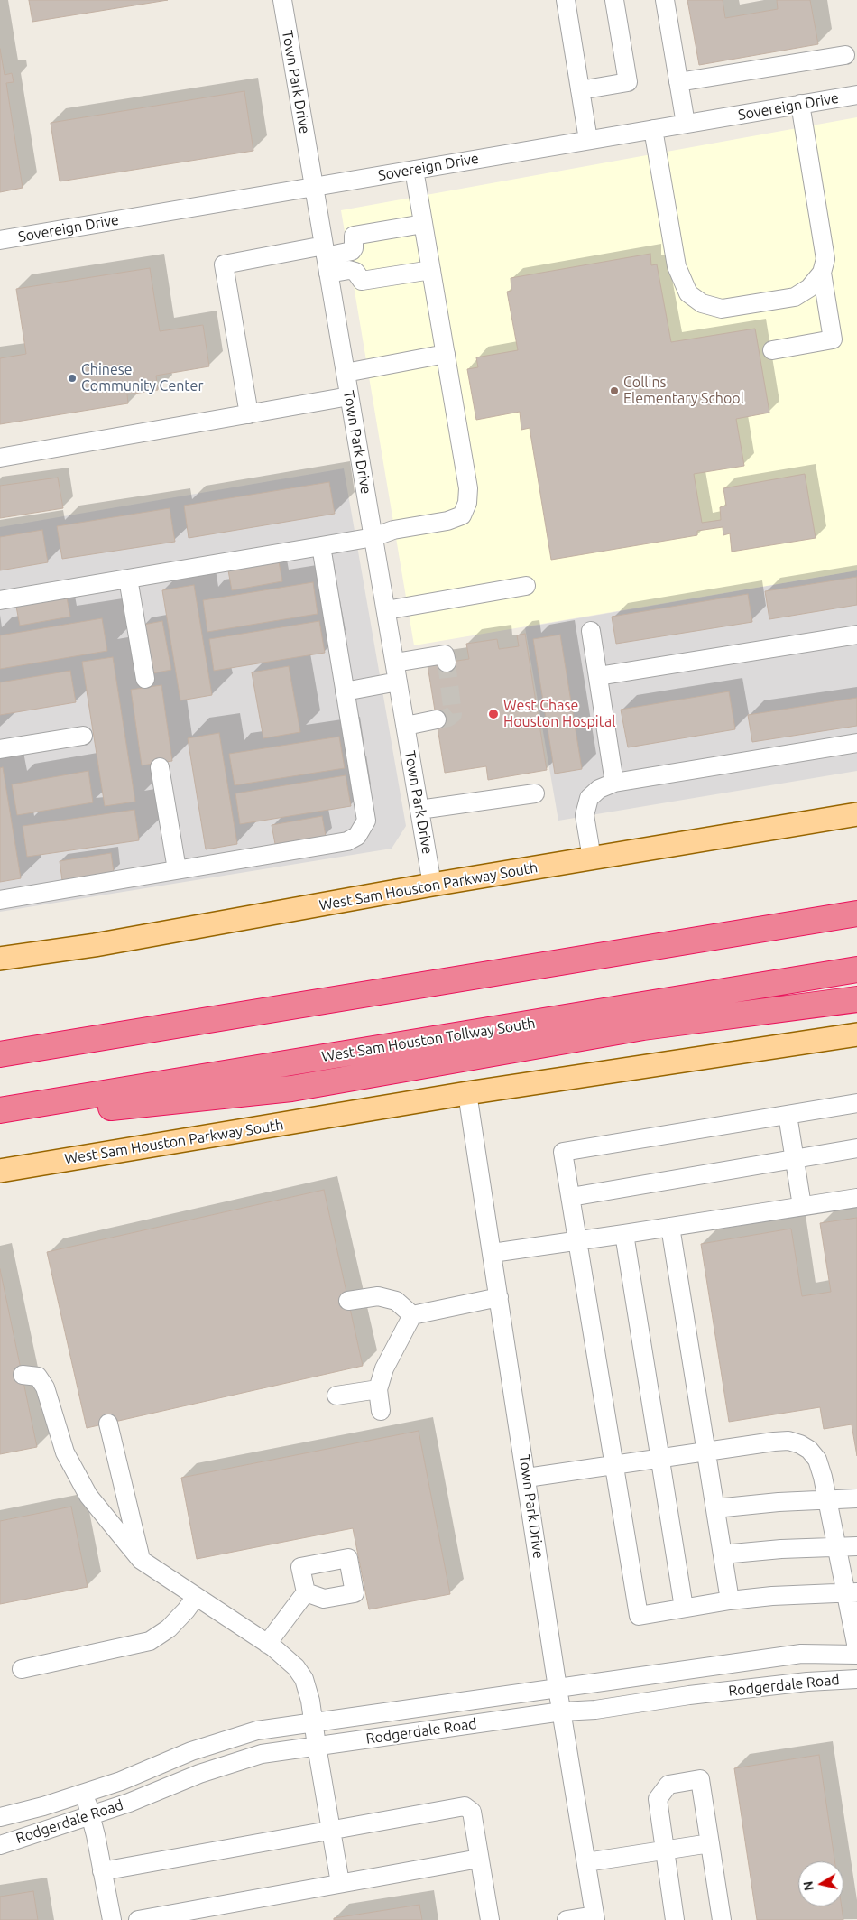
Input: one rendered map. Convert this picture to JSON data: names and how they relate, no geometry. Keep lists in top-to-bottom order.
{
  "streets": {
    "highway": ["West Sam Houston Tollway South"],
    "main road": ["West Sam Houston Parkway South"],
    "street": ["Town Park Drive", "Sovereign Drive", "Rodgerdale Road"]
  },
  "crossings": [
    ["Town Park Drive", "Sovereign Drive"],
    ["Town Park Drive", "West Sam Houston Parkway South"],
    ["Town Park Drive", "Rodgerdale Road"]
  ],
  "places": ["Chinese Community Center", "Collins Elementary School", "West Chase Houston Hospital"],
  "north": "left"
}
